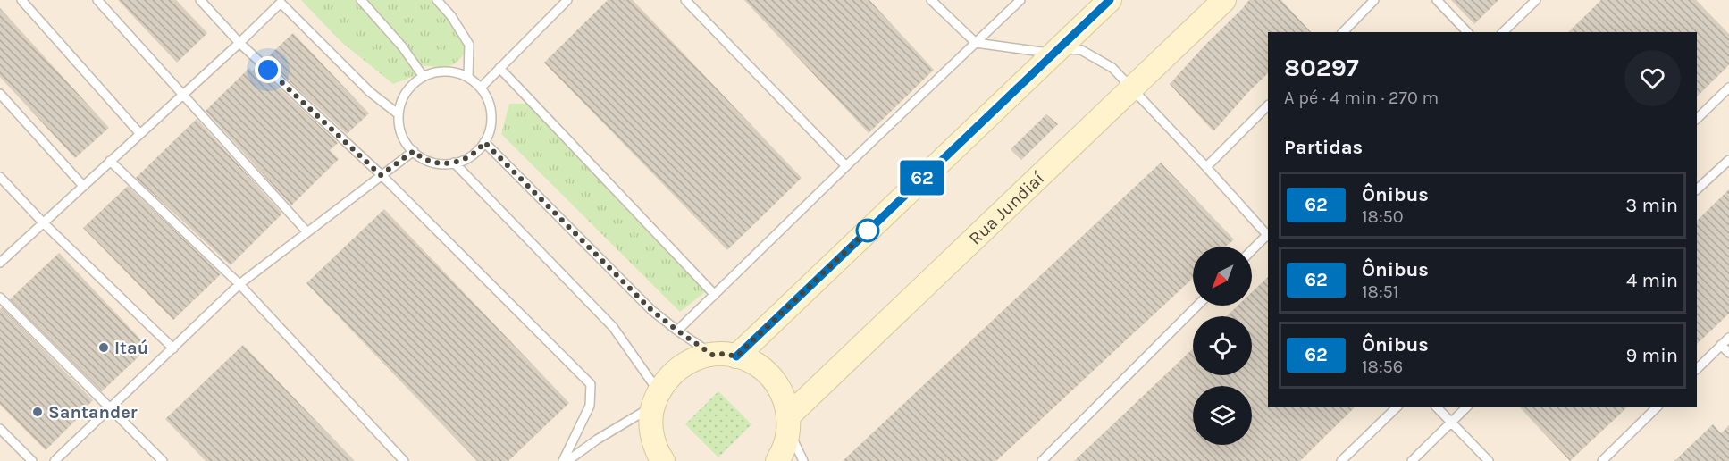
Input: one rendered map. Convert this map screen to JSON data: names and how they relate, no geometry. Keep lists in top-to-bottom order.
{
  "streets": {
    "street": ["Rua Jundiaí"]
  },
  "places": ["Itaú", "Santander"],
  "lines": ["bus line 62"],
  "north": "bottom left",
  "page": {
    "on_map": "62",
    "heading": [
      ["80297", "A pé · 4 min · 270 m"],
      "Partidas"
    ],
    "list": [
      {
        "mark": "62",
        "name": "Ônibus",
        "note": "18:50",
        "value": "3 min"
      },
      {
        "mark": "62",
        "name": "Ônibus",
        "note": "18:51",
        "value": "4 min"
      },
      {
        "mark": "62",
        "name": "Ônibus",
        "note": "18:56",
        "value": "9 min"
      }
    ]
  }
}
